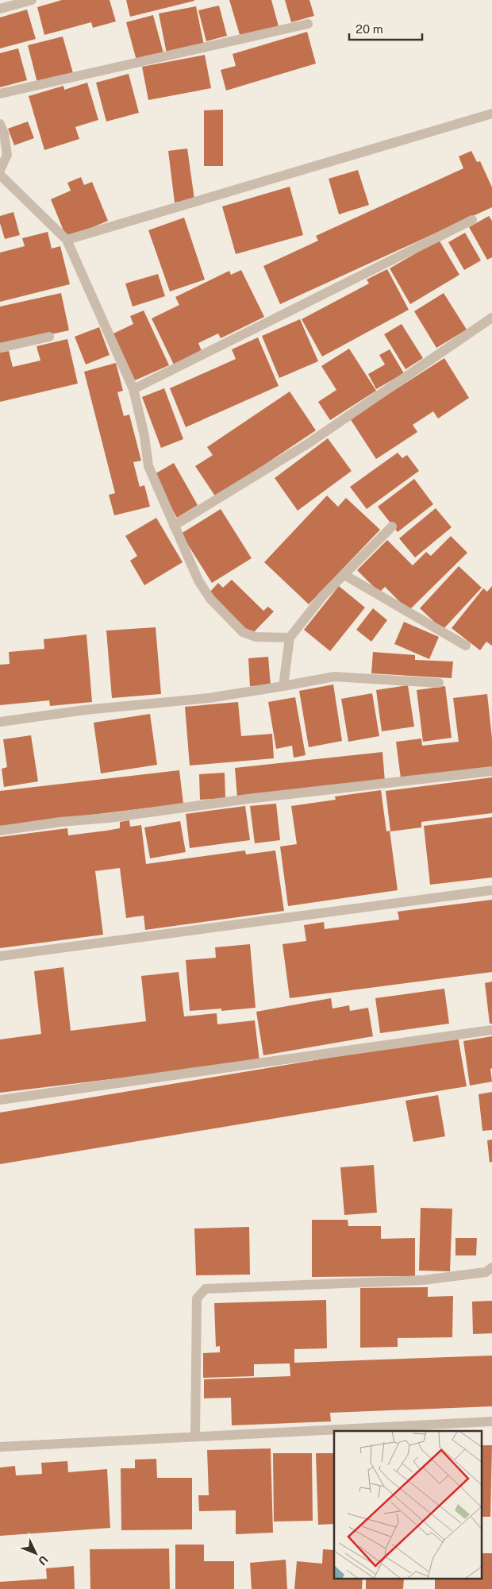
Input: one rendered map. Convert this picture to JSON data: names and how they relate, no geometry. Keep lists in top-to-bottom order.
{
  "scale_bar": "20 m",
  "north": "bottom right"
}
